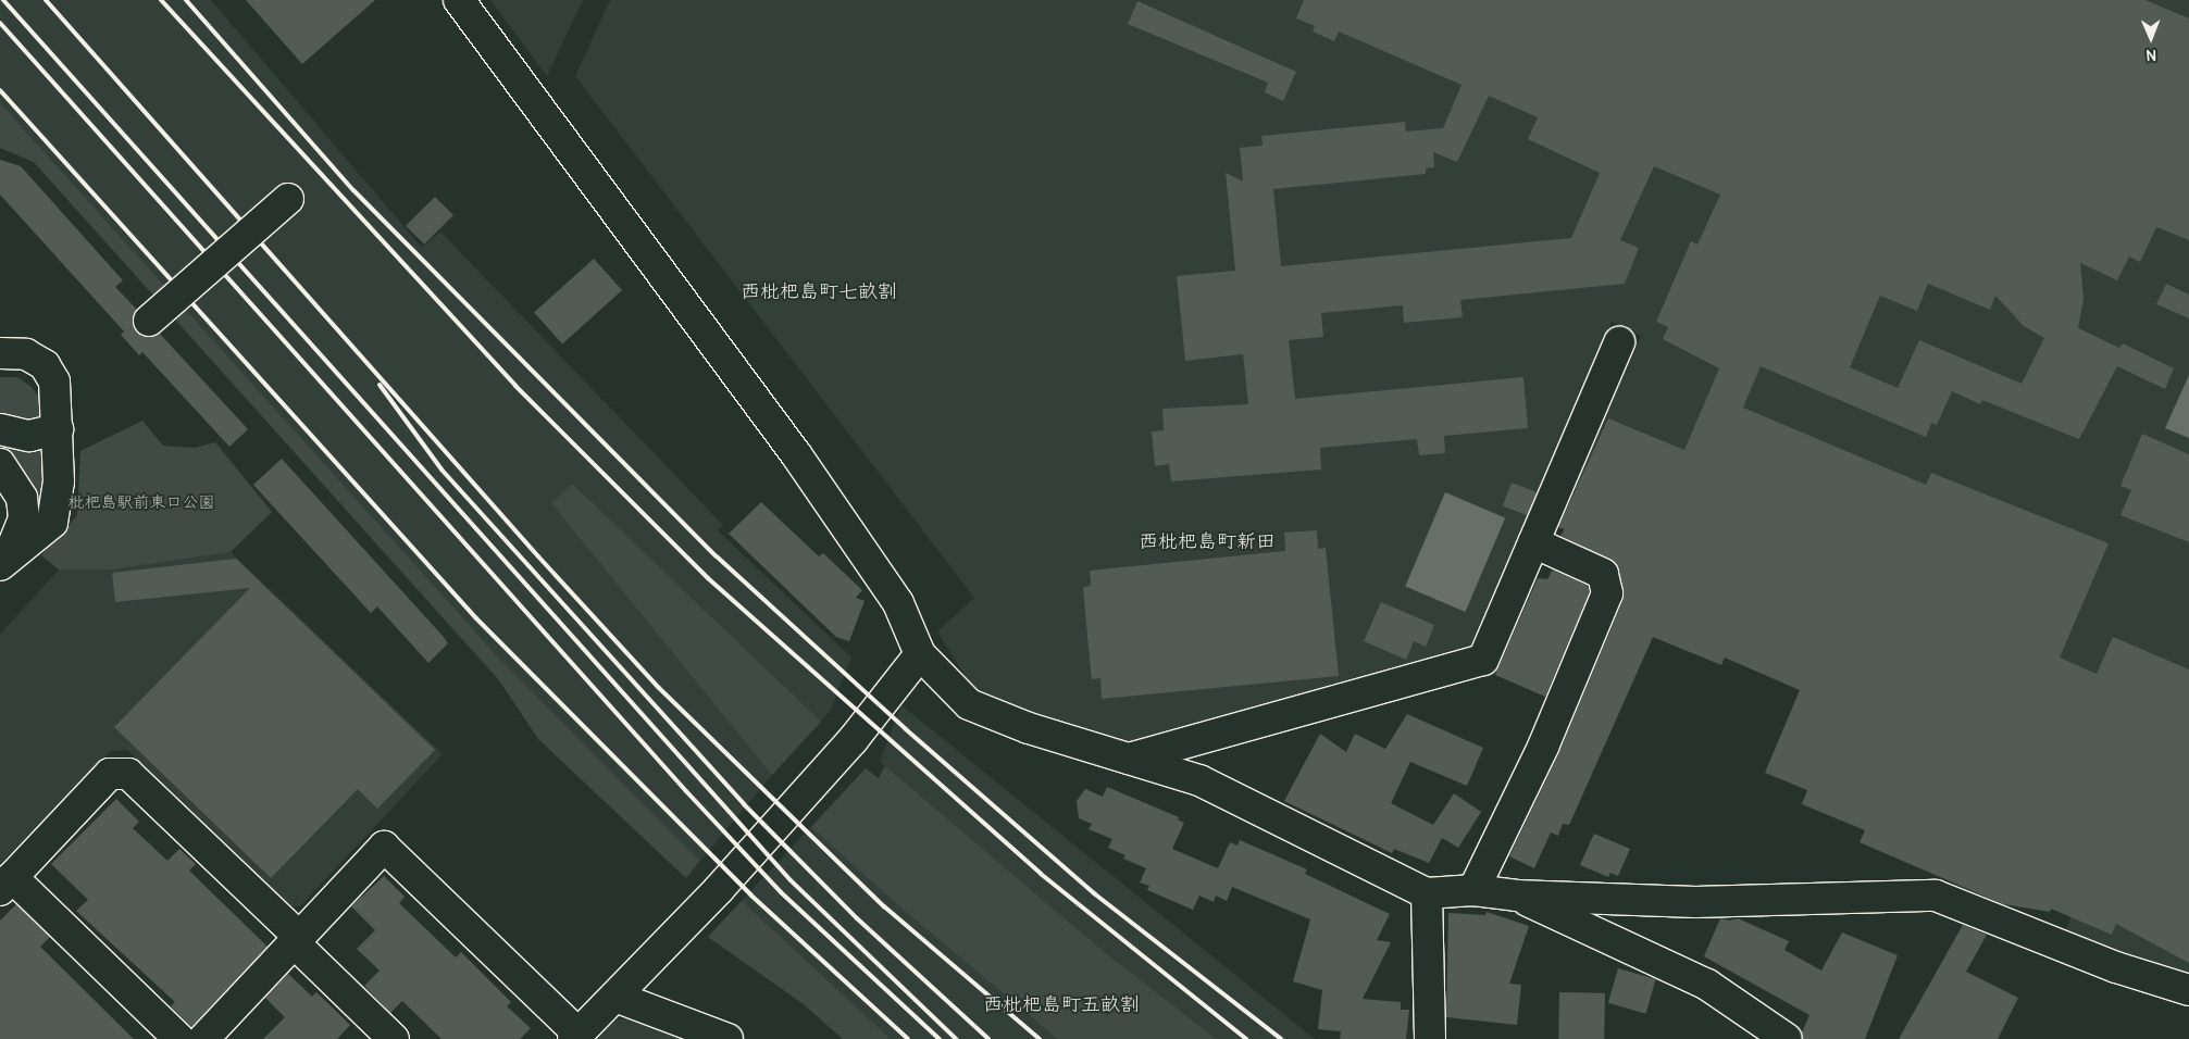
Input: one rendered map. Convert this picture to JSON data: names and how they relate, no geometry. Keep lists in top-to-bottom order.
{
  "districts": ["西枇杷島町七畝割", "西枇杷島町新田", "西枇杷島町五畝割"],
  "parks": ["枇杷島駅前東口公園"],
  "north": "bottom"
}
